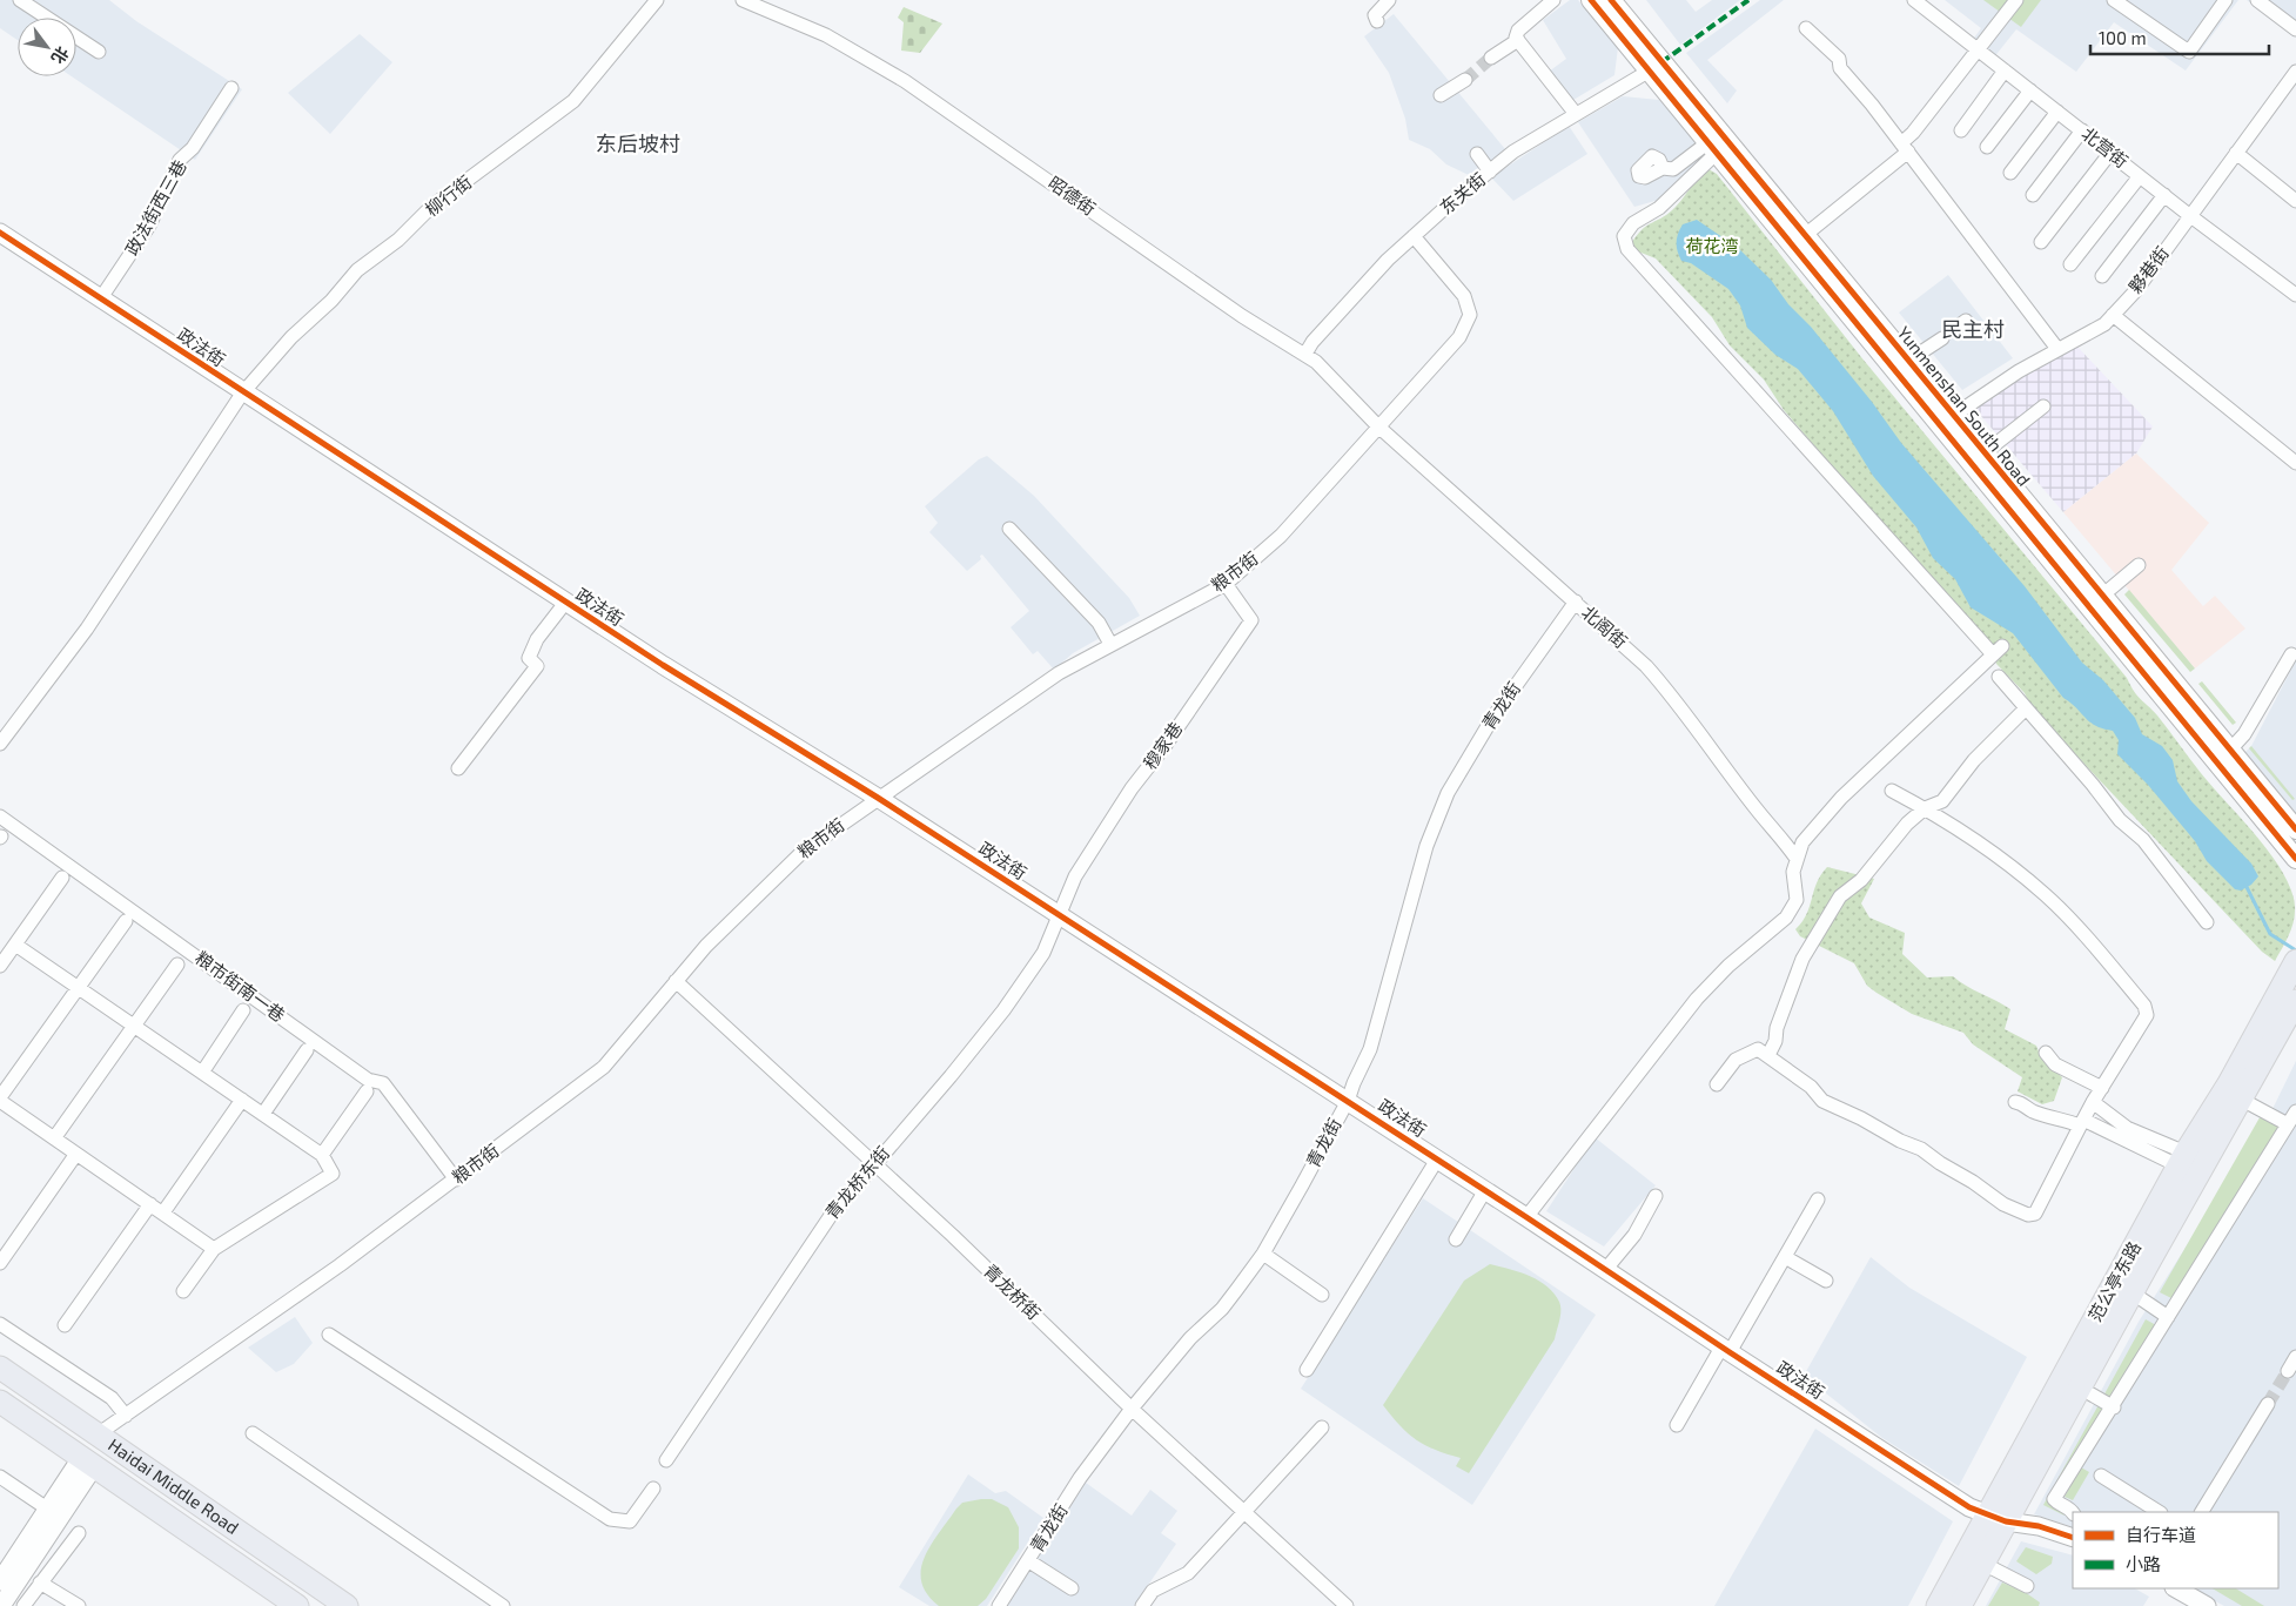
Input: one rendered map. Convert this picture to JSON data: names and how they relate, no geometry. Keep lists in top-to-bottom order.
{
  "streets": {
    "main road": ["Yunmenshan South Road", "范公亭东路", "Haidai Middle Road"],
    "street": [
      "北营街",
      "东关街",
      "柳行街",
      "昭德街",
      "政法街西三巷",
      "夥巷街",
      "政法街",
      "粮市街",
      "北阁街",
      "青龙街",
      "穆家巷",
      "粮市街南一巷",
      "青龙桥东街",
      "青龙桥街"
    ]
  },
  "crossings": [
    ["北营街", "夥巷街"],
    ["东关街", "昭德街"],
    ["东关街", "Yunmenshan South Road"],
    ["东关街", "粮市街"],
    ["柳行街", "政法街"],
    ["昭德街", "粮市街"],
    ["昭德街", "北阁街"],
    ["政法街西三巷", "政法街"],
    ["夥巷街", "Yunmenshan South Road"],
    ["政法街", "粮市街"],
    ["政法街", "青龙街"],
    ["政法街", "穆家巷"],
    ["政法街", "青龙桥东街"],
    ["政法街", "范公亭东路"],
    ["粮市街", "北阁街"],
    ["粮市街", "穆家巷"],
    ["粮市街", "粮市街南一巷"],
    ["粮市街", "青龙桥街"],
    ["粮市街", "Haidai Middle Road"],
    ["北阁街", "青龙街"],
    ["青龙街", "青龙桥街"],
    ["穆家巷", "青龙桥东街"],
    ["青龙桥东街", "青龙桥街"]
  ],
  "districts": ["东后坡村", "民主村"],
  "parks": ["荷花湾"],
  "legend": ["自行车道", "小路"],
  "scale_bar": "100 m",
  "north": "bottom right"
}
